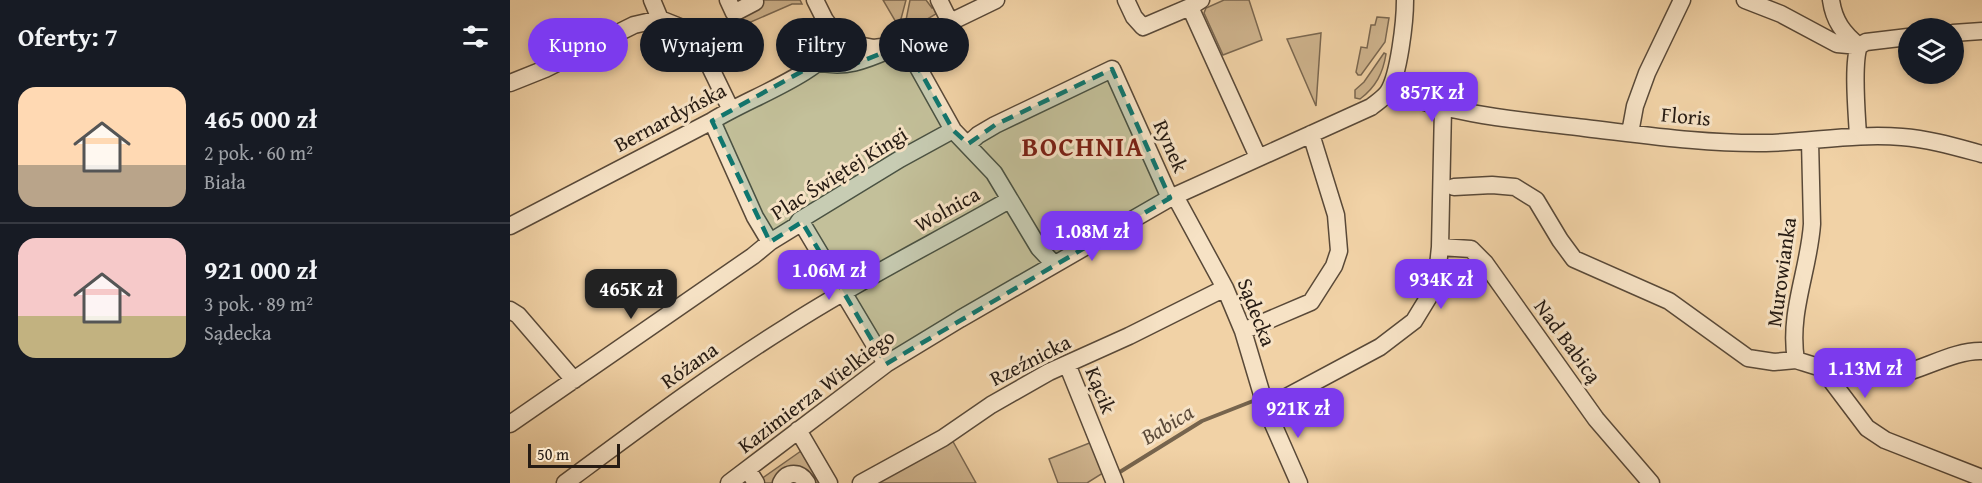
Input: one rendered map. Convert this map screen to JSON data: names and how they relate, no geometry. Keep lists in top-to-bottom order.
{
  "streets": {
    "street": [
      "Floris",
      "Bernardyńska",
      "Rynek",
      "Plac Świętej Kingi",
      "Wolnica",
      "Murowianka",
      "Sądecka",
      "Nad Babicą",
      "Rzeźnicka",
      "Różana",
      "Kącik",
      "Kazimierza Wielkiego"
    ]
  },
  "crossings": [
    ["Floris", "Murowianka"],
    ["Bernardyńska", "Plac Świętej Kingi"],
    ["Rynek", "Sądecka"],
    ["Rynek", "Kazimierza Wielkiego"],
    ["Wolnica", "Różana"],
    ["Sądecka", "Rzeźnicka"],
    ["Rzeźnicka", "Kącik"]
  ],
  "districts": ["BOCHNIA"],
  "water": ["Babica"],
  "scale_bar": "50 m",
  "page": {
    "heading": "Oferty: 7",
    "chip": [
      "Kupno",
      "Wynajem",
      "Filtry",
      "Nowe"
    ],
    "list": [
      {
        "name": "465 000 zł",
        "note": "2 pok. · 60 m² · Biała"
      },
      {
        "name": "921 000 zł",
        "note": "3 pok. · 89 m² · Sądecka"
      }
    ],
    "price": [
      "857K zł",
      "1.08M zł",
      "1.06M zł",
      "934K zł",
      "465K zł",
      "1.13M zł",
      "921K zł"
    ],
    "scale": "50 m"
  }
}
